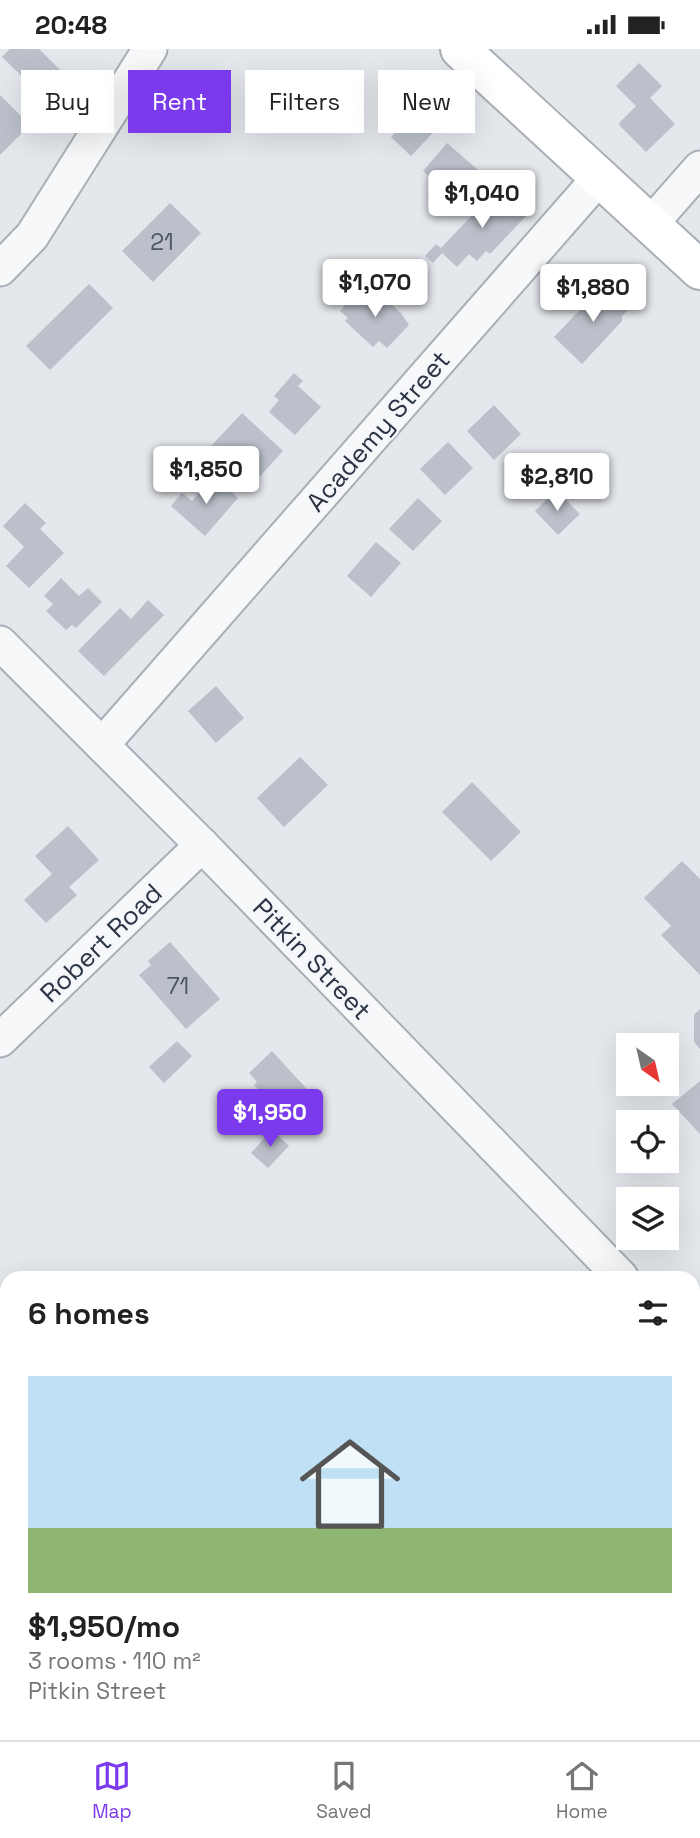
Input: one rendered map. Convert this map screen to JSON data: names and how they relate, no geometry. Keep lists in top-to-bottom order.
{
  "streets": {
    "street": ["Academy Street", "Robert Road", "Pitkin Street"]
  },
  "crossings": [
    ["Academy Street", "Pitkin Street"],
    ["Robert Road", "Pitkin Street"]
  ],
  "house_numbers": ["21", "71"],
  "north": "bottom right",
  "page": {
    "status": "20:48",
    "chip": [
      "Buy",
      "Rent",
      "Filters",
      "New"
    ],
    "price": [
      "$1,040",
      "$1,070",
      "$1,880",
      "$1,850",
      "$2,810",
      "$1,950"
    ],
    "heading": "6 homes",
    "list": [
      {
        "name": "$1,950/mo",
        "note": "3 rooms · 110 m² · Pitkin Street"
      }
    ],
    "tabs": ["Map", "Saved", "Home"]
  }
}
